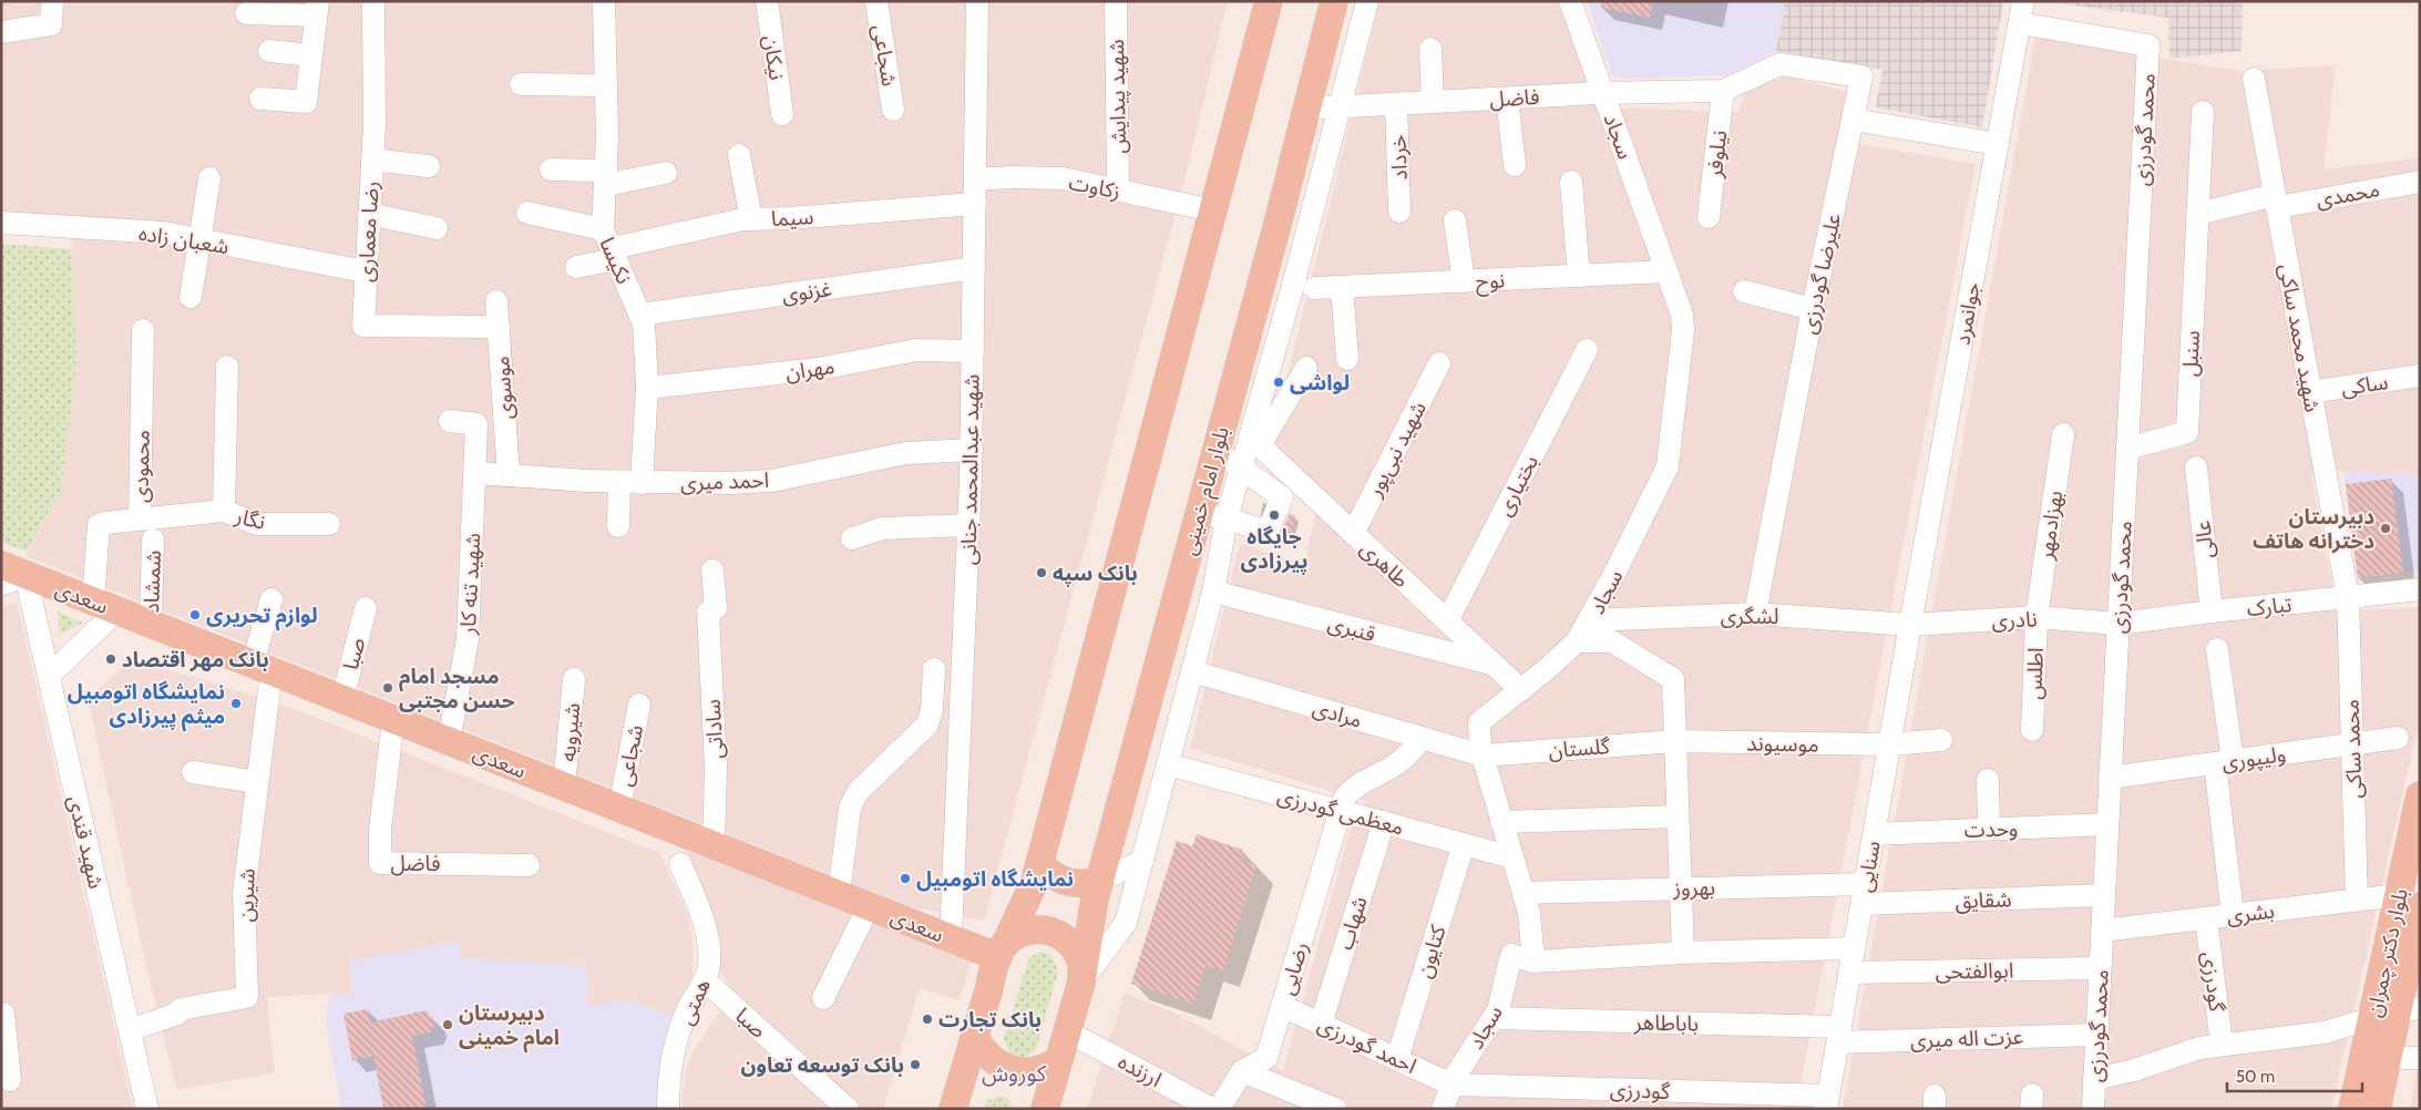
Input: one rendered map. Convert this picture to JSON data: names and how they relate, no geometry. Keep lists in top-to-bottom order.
{
  "streets": {
    "main road": ["بلوار امام خمینی", "سعدی", "بلوار دکتر چمران"],
    "street": [
      "شجاعی",
      "نیکان",
      "شهید پیدایش",
      "فاضل",
      "محمد گودرزی",
      "سجاد",
      "نیلوفر",
      "خرداد",
      "زکاوت",
      "محمدی",
      "سیما",
      "رضا معماری",
      "شعبان زاده",
      "نکیسا",
      "علیرضا گودرزی",
      "نوح",
      "غزنوی",
      "جوانمرد",
      "شهید محمد ساکی",
      "سنبل",
      "مهران",
      "ساکی",
      "موسوی",
      "شهید نبی‌پور",
      "محمودی",
      "شهید عبدالمحمد جنانی",
      "احمد میری",
      "بختیاری",
      "نگار",
      "بهزادمهر",
      "عالی",
      "طاهری",
      "شمشاد",
      "شهید تنه کار",
      "تبارک",
      "لشگری",
      "نادری",
      "قنبری",
      "صبا",
      "اطلس",
      "مرادی",
      "ساداتی",
      "شیرویه",
      "موسیوند",
      "گلستان",
      "محمد ساکی",
      "ولیپوری",
      "معظمی گودرزی",
      "وحدت",
      "شهید قندی",
      "سنایی",
      "بهروز",
      "شیرین",
      "شقایق",
      "بشری",
      "شهاب",
      "کتایون",
      "رضایی",
      "ابوالفتحی",
      "گودرزی",
      "همتی",
      "باباطاهر",
      "عزت اله میری",
      "احمد گودرزی",
      "ارزنده"
    ]
  },
  "crossings": [
    ["شجاعی", "سعدی"],
    ["شهید پیدایش", "زکاوت"],
    ["فاضل", "سجاد"],
    ["فاضل", "نیلوفر"],
    ["فاضل", "خرداد"],
    ["فاضل", "علیرضا گودرزی"],
    ["فاضل", "بلوار امام خمینی"],
    ["فاضل", "سعدی"],
    ["محمد گودرزی", "جوانمرد"],
    ["محمد گودرزی", "سنبل"],
    ["محمد گودرزی", "تبارک"],
    ["محمد گودرزی", "نادری"],
    ["محمد گودرزی", "ولیپوری"],
    ["محمد گودرزی", "وحدت"],
    ["محمد گودرزی", "شقایق"],
    ["محمد گودرزی", "بشری"],
    ["محمد گودرزی", "ابوالفتحی"],
    ["محمد گودرزی", "عزت اله میری"],
    ["سجاد", "نوح"],
    ["سجاد", "طاهری"],
    ["سجاد", "لشگری"],
    ["سجاد", "مرادی"],
    ["سجاد", "گلستان"],
    ["سجاد", "معظمی گودرزی"],
    ["سجاد", "بهروز"],
    ["سجاد", "گودرزی"],
    ["سجاد", "باباطاهر"],
    ["سجاد", "احمد گودرزی"],
    ["نیلوفر", "علیرضا گودرزی"],
    ["زکاوت", "شهید عبدالمحمد جنانی"],
    ["محمدی", "شهید محمد ساکی"],
    ["سیما", "نکیسا"],
    ["سیما", "شهید عبدالمحمد جنانی"],
    ["رضا معماری", "شعبان زاده"],
    ["رضا معماری", "موسوی"],
    ["نکیسا", "غزنوی"],
    ["نکیسا", "مهران"],
    ["نکیسا", "احمد میری"],
    ["علیرضا گودرزی", "لشگری"],
    ["غزنوی", "شهید عبدالمحمد جنانی"],
    ["جوانمرد", "لشگری"],
    ["جوانمرد", "نادری"],
    ["جوانمرد", "سنایی"],
    ["شهید محمد ساکی", "ساکی"],
    ["شهید محمد ساکی", "تبارک"],
    ["شهید محمد ساکی", "محمد ساکی"],
    ["مهران", "شهید عبدالمحمد جنانی"],
    ["موسوی", "احمد میری"],
    ["شهید نبی‌پور", "طاهری"],
    ["محمودی", "نگار"],
    ["محمودی", "سعدی"],
    ["شهید عبدالمحمد جنانی", "احمد میری"],
    ["شهید عبدالمحمد جنانی", "سعدی"],
    ["احمد میری", "شهید تنه کار"],
    ["بختیاری", "طاهری"],
    ["بلوار امام خمینی", "سعدی"],
    ["بلوار امام خمینی", "ارزنده"],
    ["بهزادمهر", "نادری"],
    ["بهزادمهر", "اطلس"],
    ["عالی", "تبارک"],
    ["طاهری", "قنبری"],
    ["شمشاد", "سعدی"],
    ["شهید تنه کار", "سعدی"],
    ["سعدی", "صبا"],
    ["سعدی", "ساداتی"],
    ["سعدی", "شیرویه"],
    ["سعدی", "شهید قندی"],
    ["سعدی", "شیرین"],
    ["سعدی", "ارزنده"],
    ["تبارک", "نادری"],
    ["تبارک", "محمد ساکی"],
    ["لشگری", "نادری"],
    ["لشگری", "سنایی"],
    ["نادری", "اطلس"],
    ["نادری", "سنایی"],
    ["صبا", "همتی"],
    ["مرادی", "گلستان"],
    ["مرادی", "رضایی"],
    ["موسیوند", "گلستان"],
    ["موسیوند", "سنایی"],
    ["محمد ساکی", "ولیپوری"],
    ["محمد ساکی", "بشری"],
    ["معظمی گودرزی", "شهاب"],
    ["معظمی گودرزی", "کتایون"],
    ["معظمی گودرزی", "رضایی"],
    ["وحدت", "سنایی"],
    ["شهید قندی", "شیرین"],
    ["سنایی", "بهروز"],
    ["سنایی", "شقایق"],
    ["سنایی", "ابوالفتحی"],
    ["سنایی", "گودرزی"],
    ["سنایی", "باباطاهر"],
    ["سنایی", "عزت اله میری"],
    ["بهروز", "شقایق"],
    ["بشری", "بلوار دکتر چمران"],
    ["بشری", "گودرزی"],
    ["شهاب", "احمد گودرزی"],
    ["کتایون", "احمد گودرزی"],
    ["رضایی", "احمد گودرزی"],
    ["گودرزی", "احمد گودرزی"],
    ["باباطاهر", "عزت اله میری"]
  ],
  "districts": ["کوروش"],
  "places": [
    "لواشی",
    "جایگاه پیرزادی",
    "دبیرستان دخترانه هاتف",
    "بانک سپه",
    "لوازم تحریری",
    "بانک مهر اقتصاد",
    "مسجد امام حسن مجتبی",
    "نمایشگاه اتومبیل میثم پیرزادی",
    "نمایشگاه اتومبیل",
    "بانک تجارت",
    "دبیرستان امام خمینی",
    "بانک توسعه تعاون"
  ],
  "scale_bar": "50 m"
}
